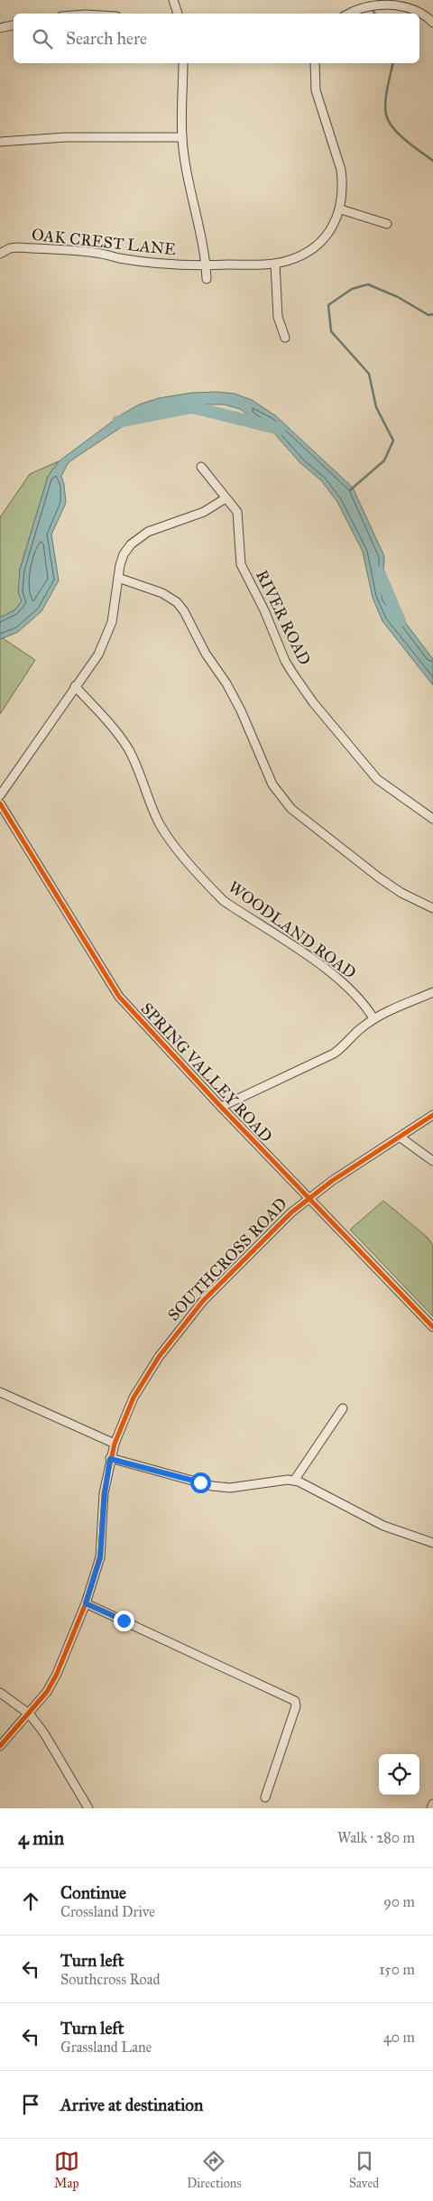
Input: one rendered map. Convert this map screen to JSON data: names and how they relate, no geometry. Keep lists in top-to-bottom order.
{
  "streets": {
    "street": [
      "OAK CREST LANE",
      "RIVER ROAD",
      "WOODLAND ROAD",
      "SPRING VALLEY ROAD",
      "SOUTHCROSS ROAD"
    ]
  },
  "crossings": [
    ["SPRING VALLEY ROAD", "SOUTHCROSS ROAD"]
  ],
  "page": {
    "search": "Search here",
    "heading": ["4 min", "Walk · 280 m"],
    "list": [
      ["Continue", "Crossland Drive", "90 m"],
      ["Turn left", "Southcross Road", "150 m"],
      ["Turn left", "Grassland Lane", "40 m"],
      "Arrive at destination"
    ],
    "nav": ["Map", "Directions", "Saved"]
  }
}
